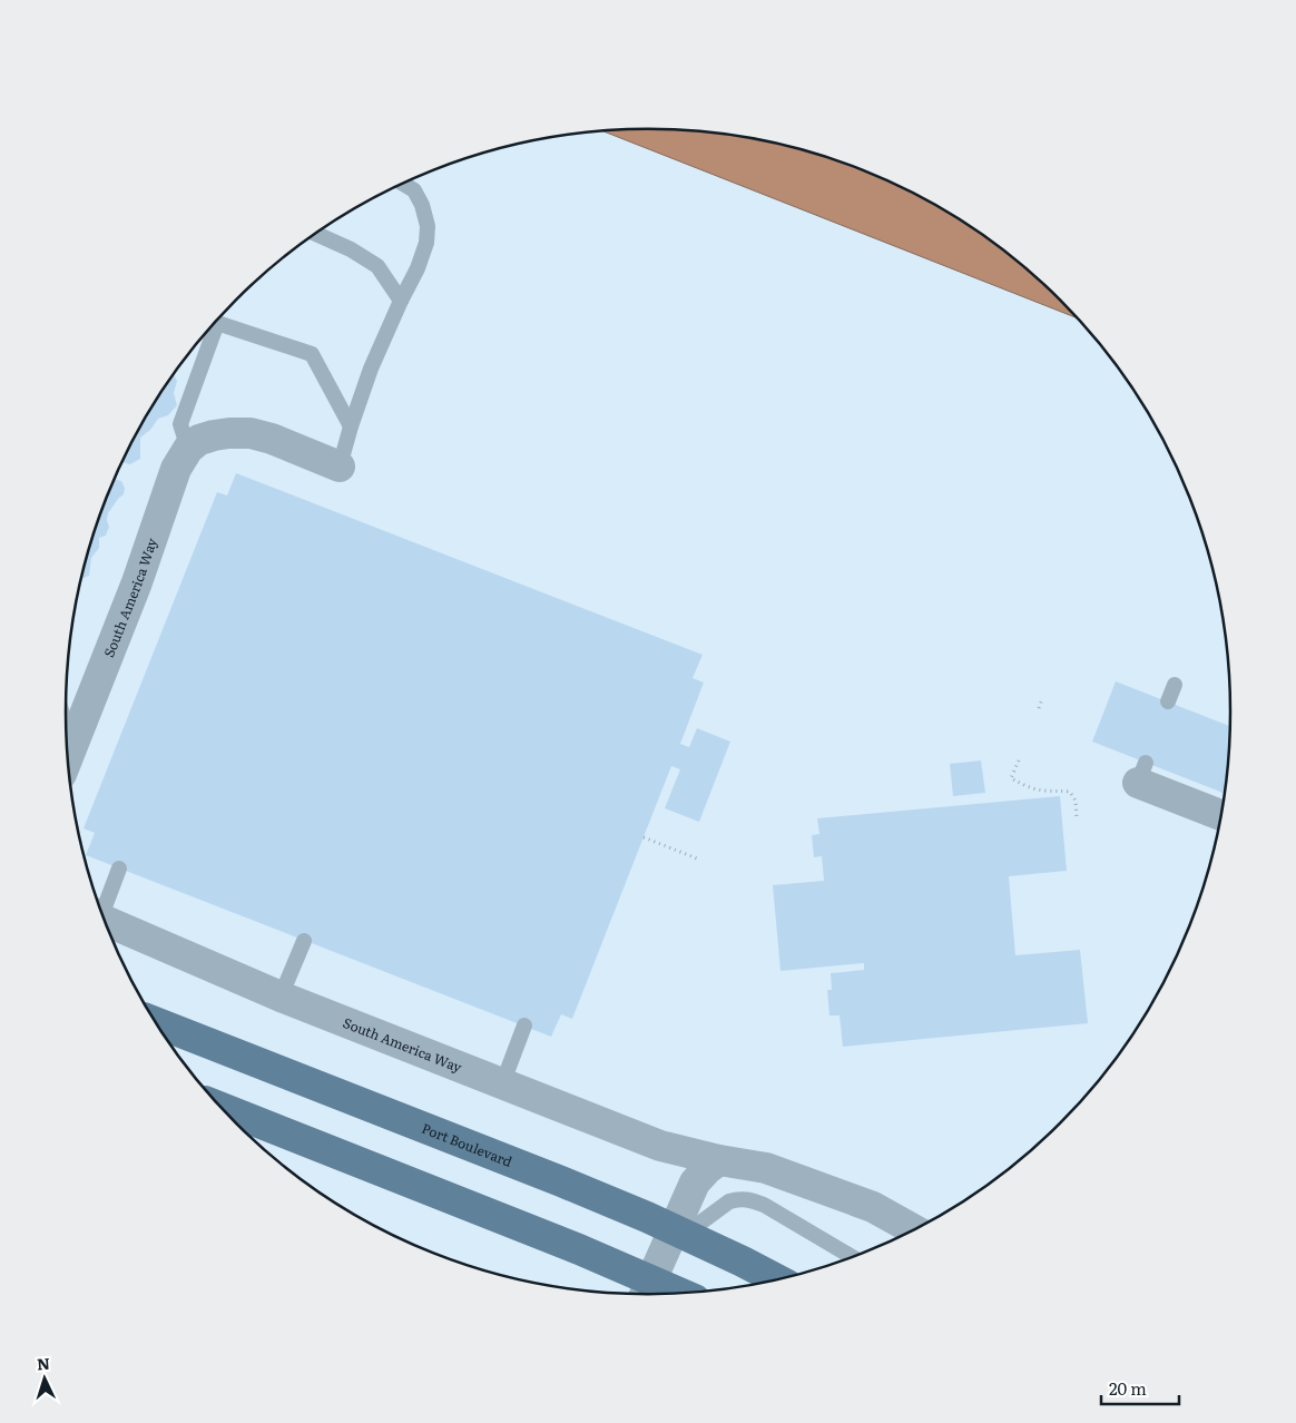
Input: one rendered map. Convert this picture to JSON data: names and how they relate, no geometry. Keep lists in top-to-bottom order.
{
  "streets": {
    "main road": ["Port Boulevard"],
    "street": ["South America Way"]
  },
  "scale_bar": "20 m",
  "north": "top"
}
